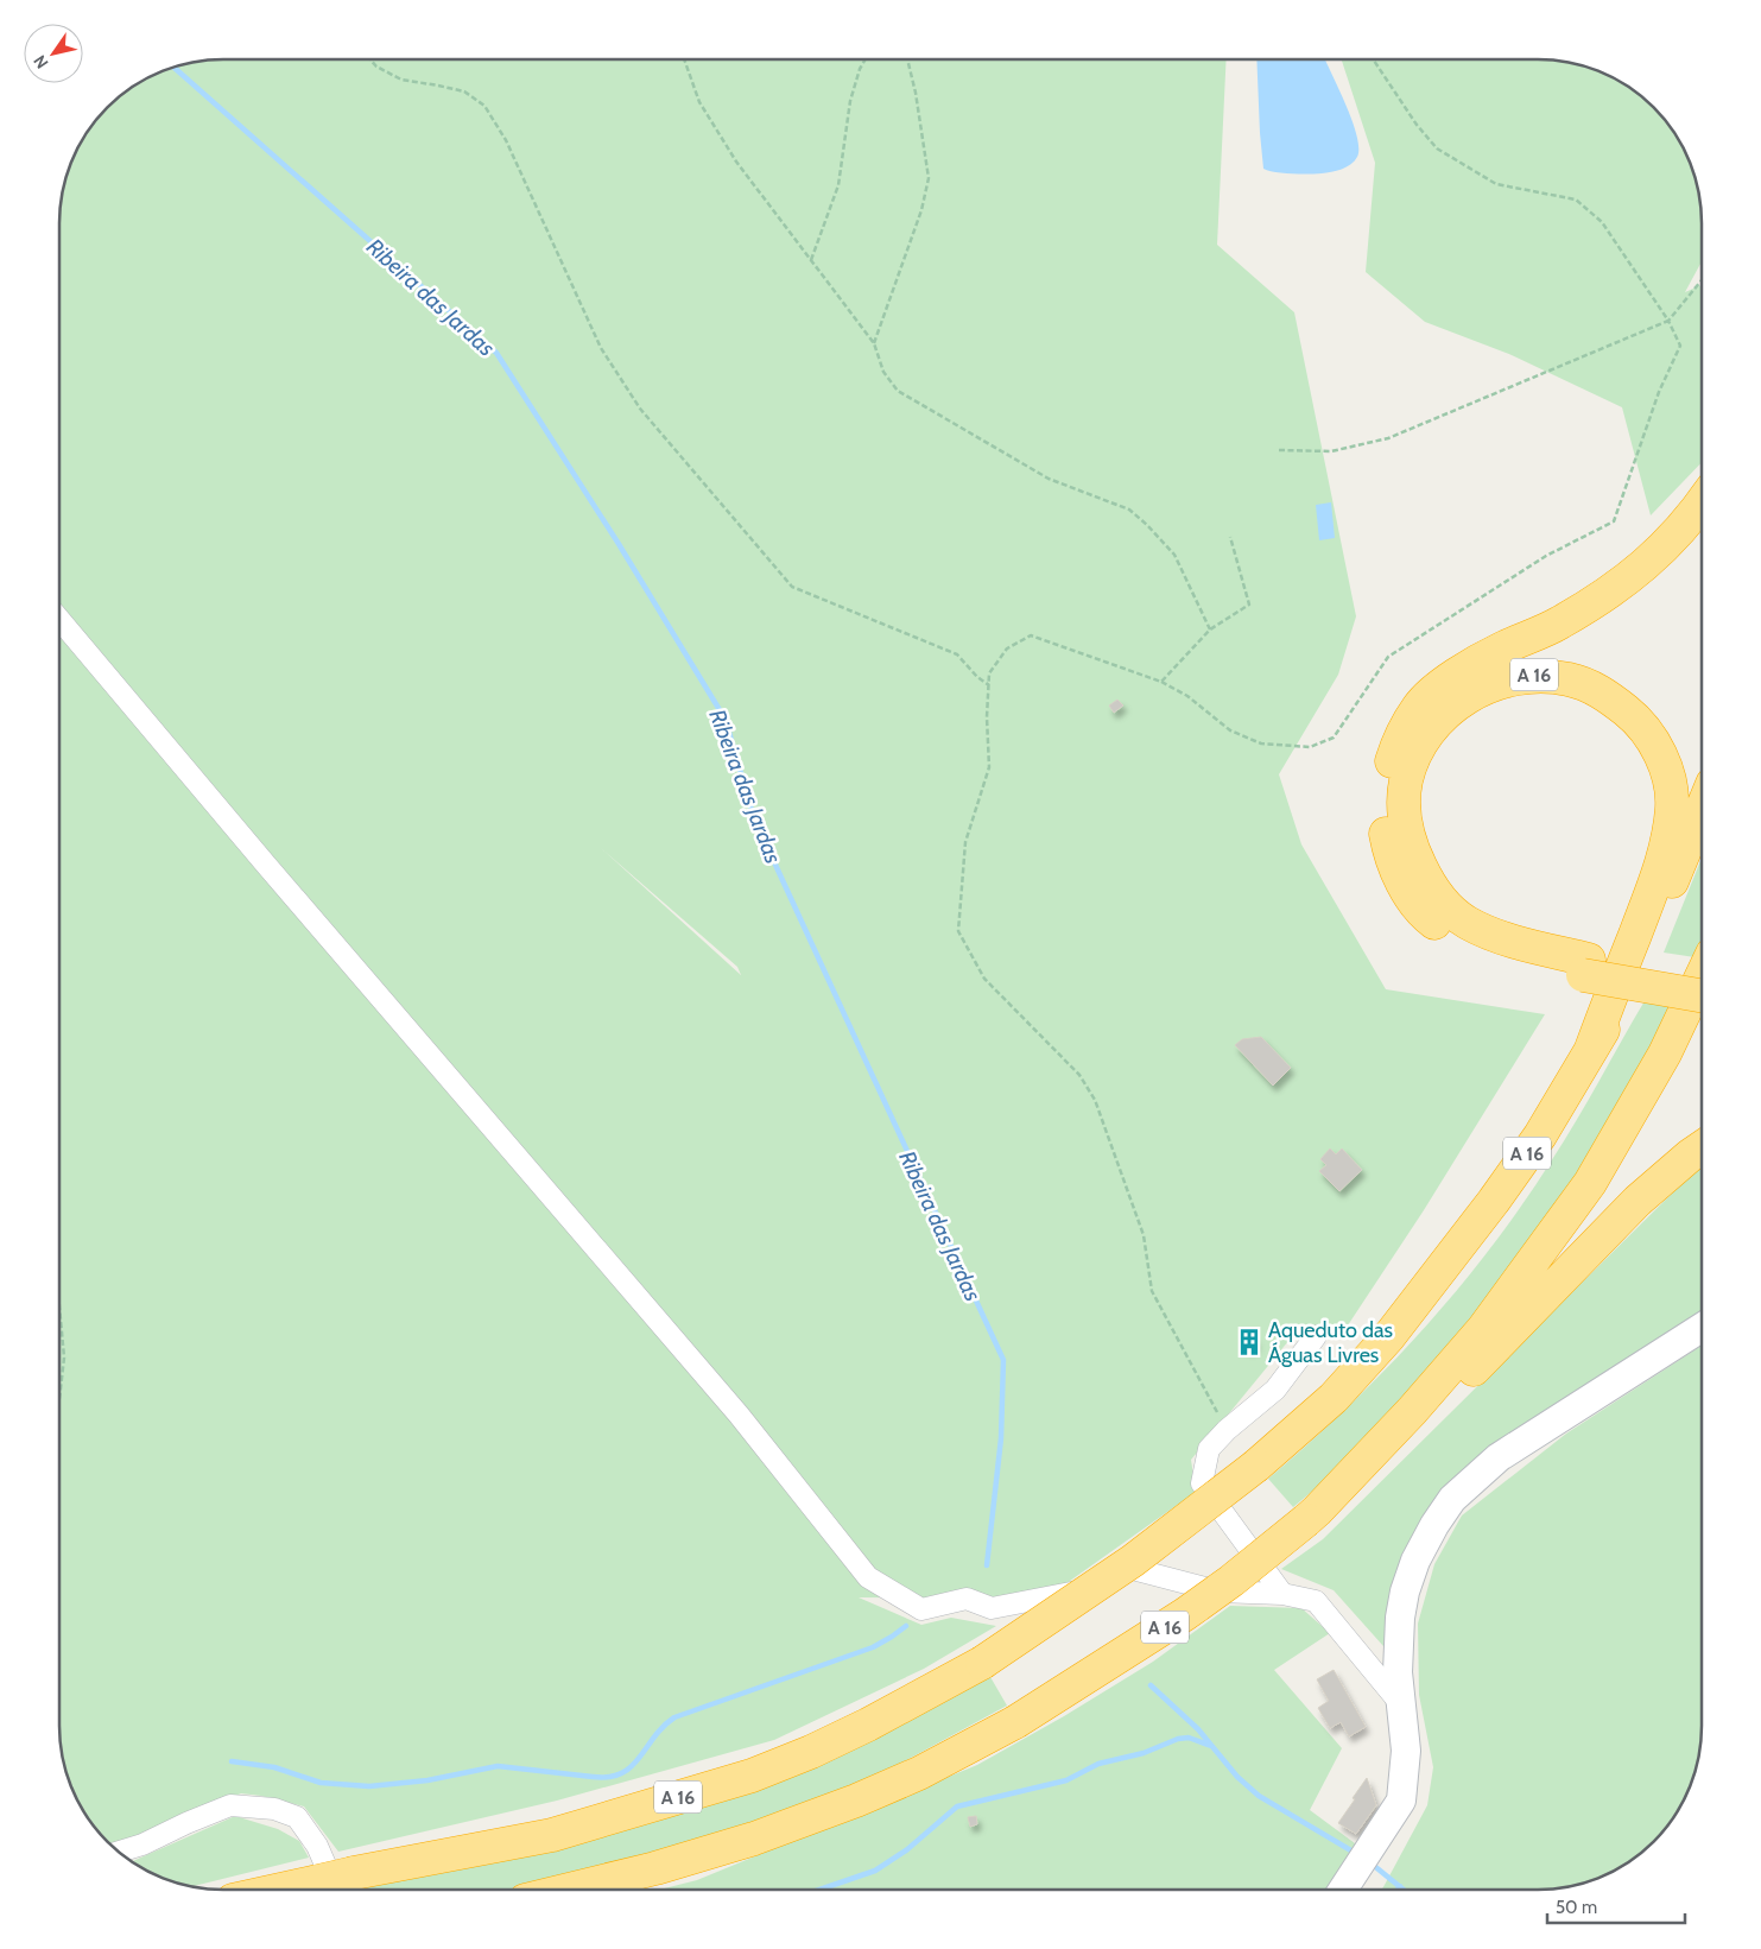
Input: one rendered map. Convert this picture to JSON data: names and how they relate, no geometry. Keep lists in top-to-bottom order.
{
  "streets": {
    "highway": ["A 16"]
  },
  "water": ["Ribeira das Jardas"],
  "places": {
    "building": ["Aqueduto das Águas Livres"]
  },
  "scale_bar": "50 m",
  "north": "bottom left"
}
